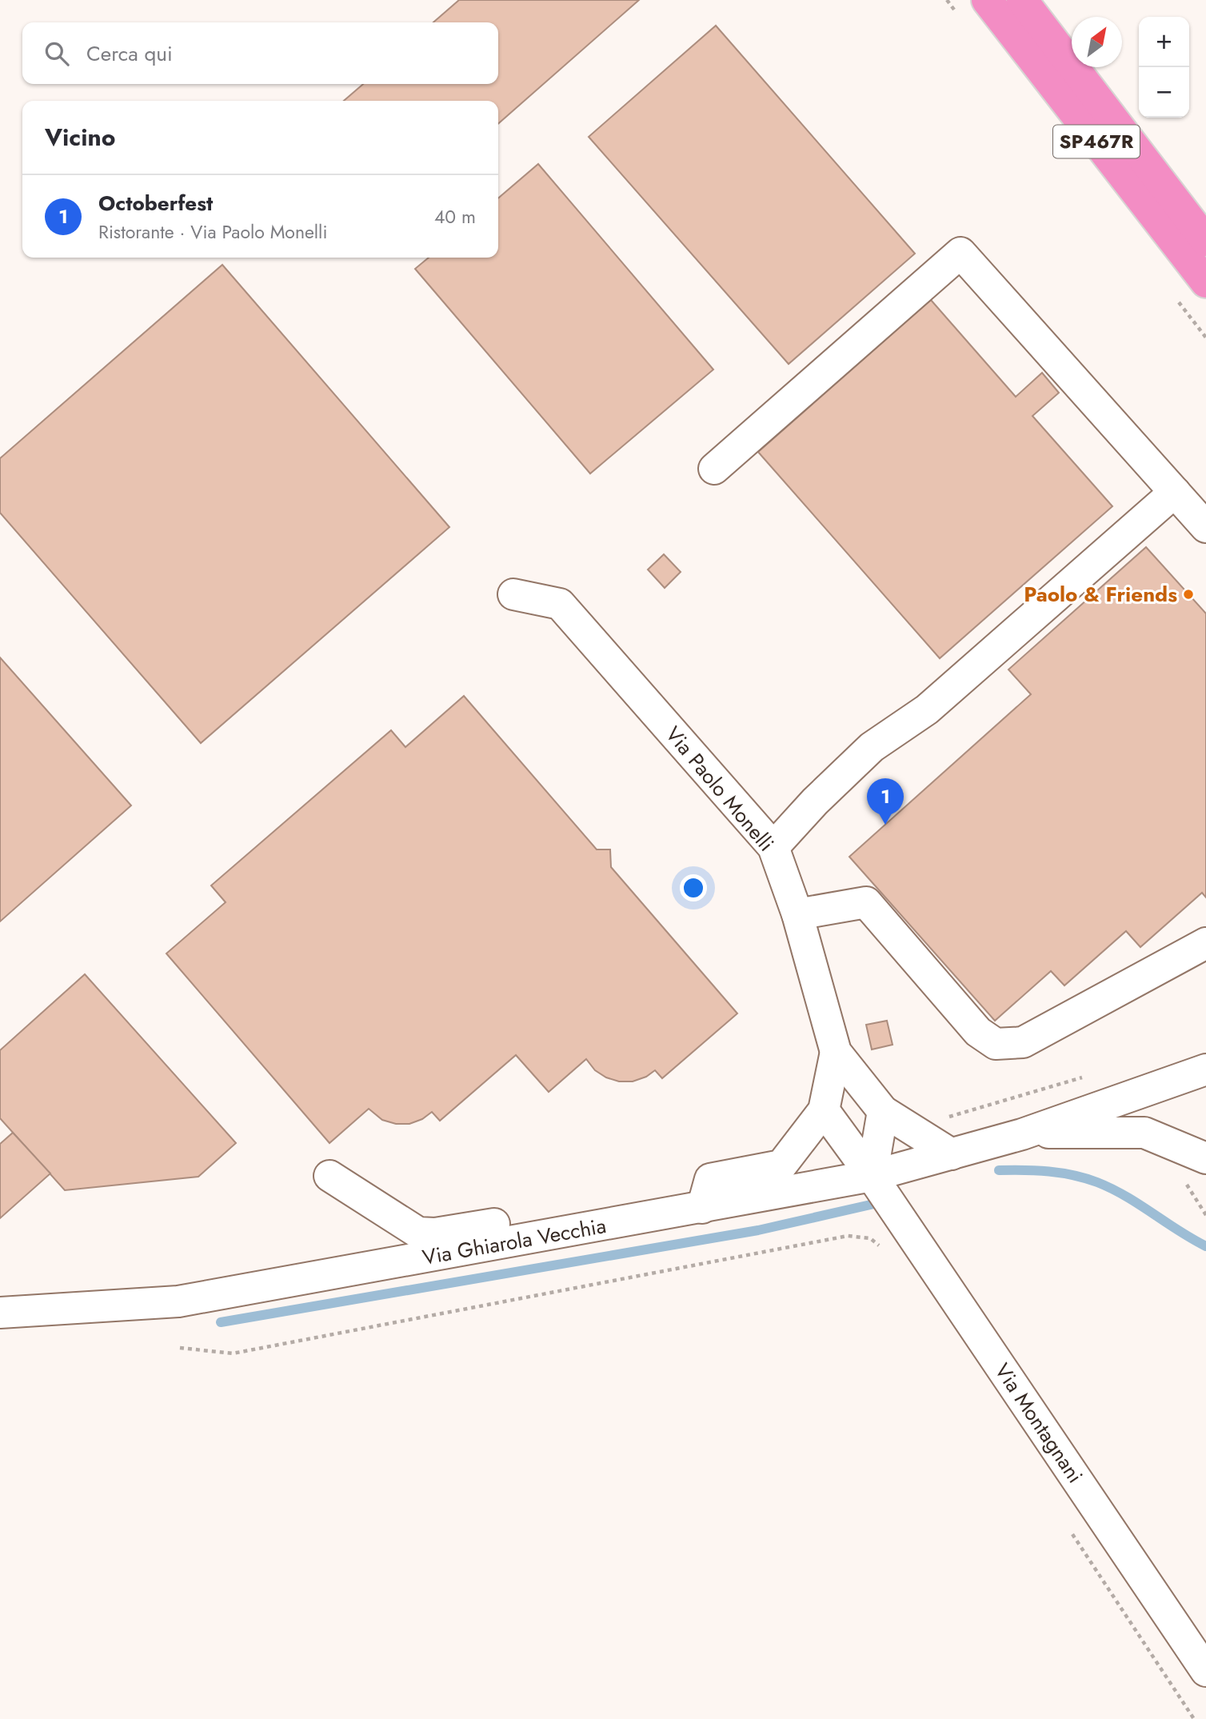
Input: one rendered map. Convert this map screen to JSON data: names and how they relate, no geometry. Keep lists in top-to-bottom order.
{
  "streets": {
    "highway": ["SP467R"],
    "street": ["Via Paolo Monelli", "Via Ghiarola Vecchia", "Via Montagnani"]
  },
  "crossings": [
    ["Via Ghiarola Vecchia", "Via Montagnani"]
  ],
  "places": ["Paolo & Friends"],
  "north": "top right",
  "page": {
    "map_buttons": ["+", "−"],
    "search": "Cerca qui",
    "heading": "Vicino",
    "list": [
      {
        "mark": "1",
        "name": "Octoberfest",
        "note": "Ristorante · Via Paolo Monelli",
        "value": "40 m"
      }
    ],
    "pins": "1"
  }
}
